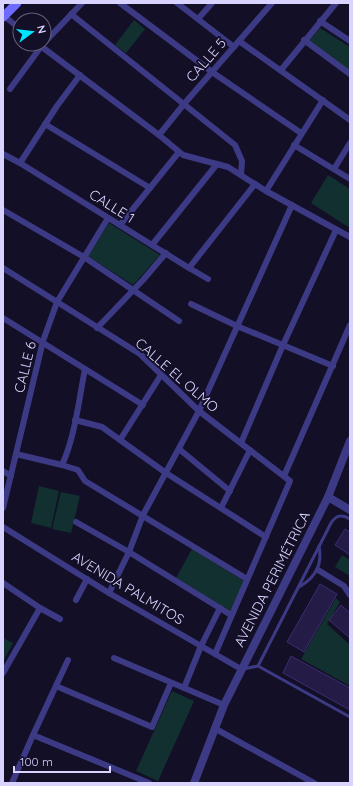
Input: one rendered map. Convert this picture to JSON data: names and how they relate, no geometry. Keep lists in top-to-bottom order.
{
  "streets": {
    "street": [
      "CALLE 5",
      "CALLE 1",
      "CALLE 6",
      "CALLE EL OLMO",
      "AVENIDA PERIMÉTRICA",
      "AVENIDA PALMITOS"
    ]
  },
  "crossings": [
    ["CALLE 1", "CALLE 6"],
    ["CALLE 6", "CALLE EL OLMO"],
    ["AVENIDA PERIMÉTRICA", "AVENIDA PALMITOS"]
  ],
  "scale_bar": "100 m",
  "north": "right"
}
